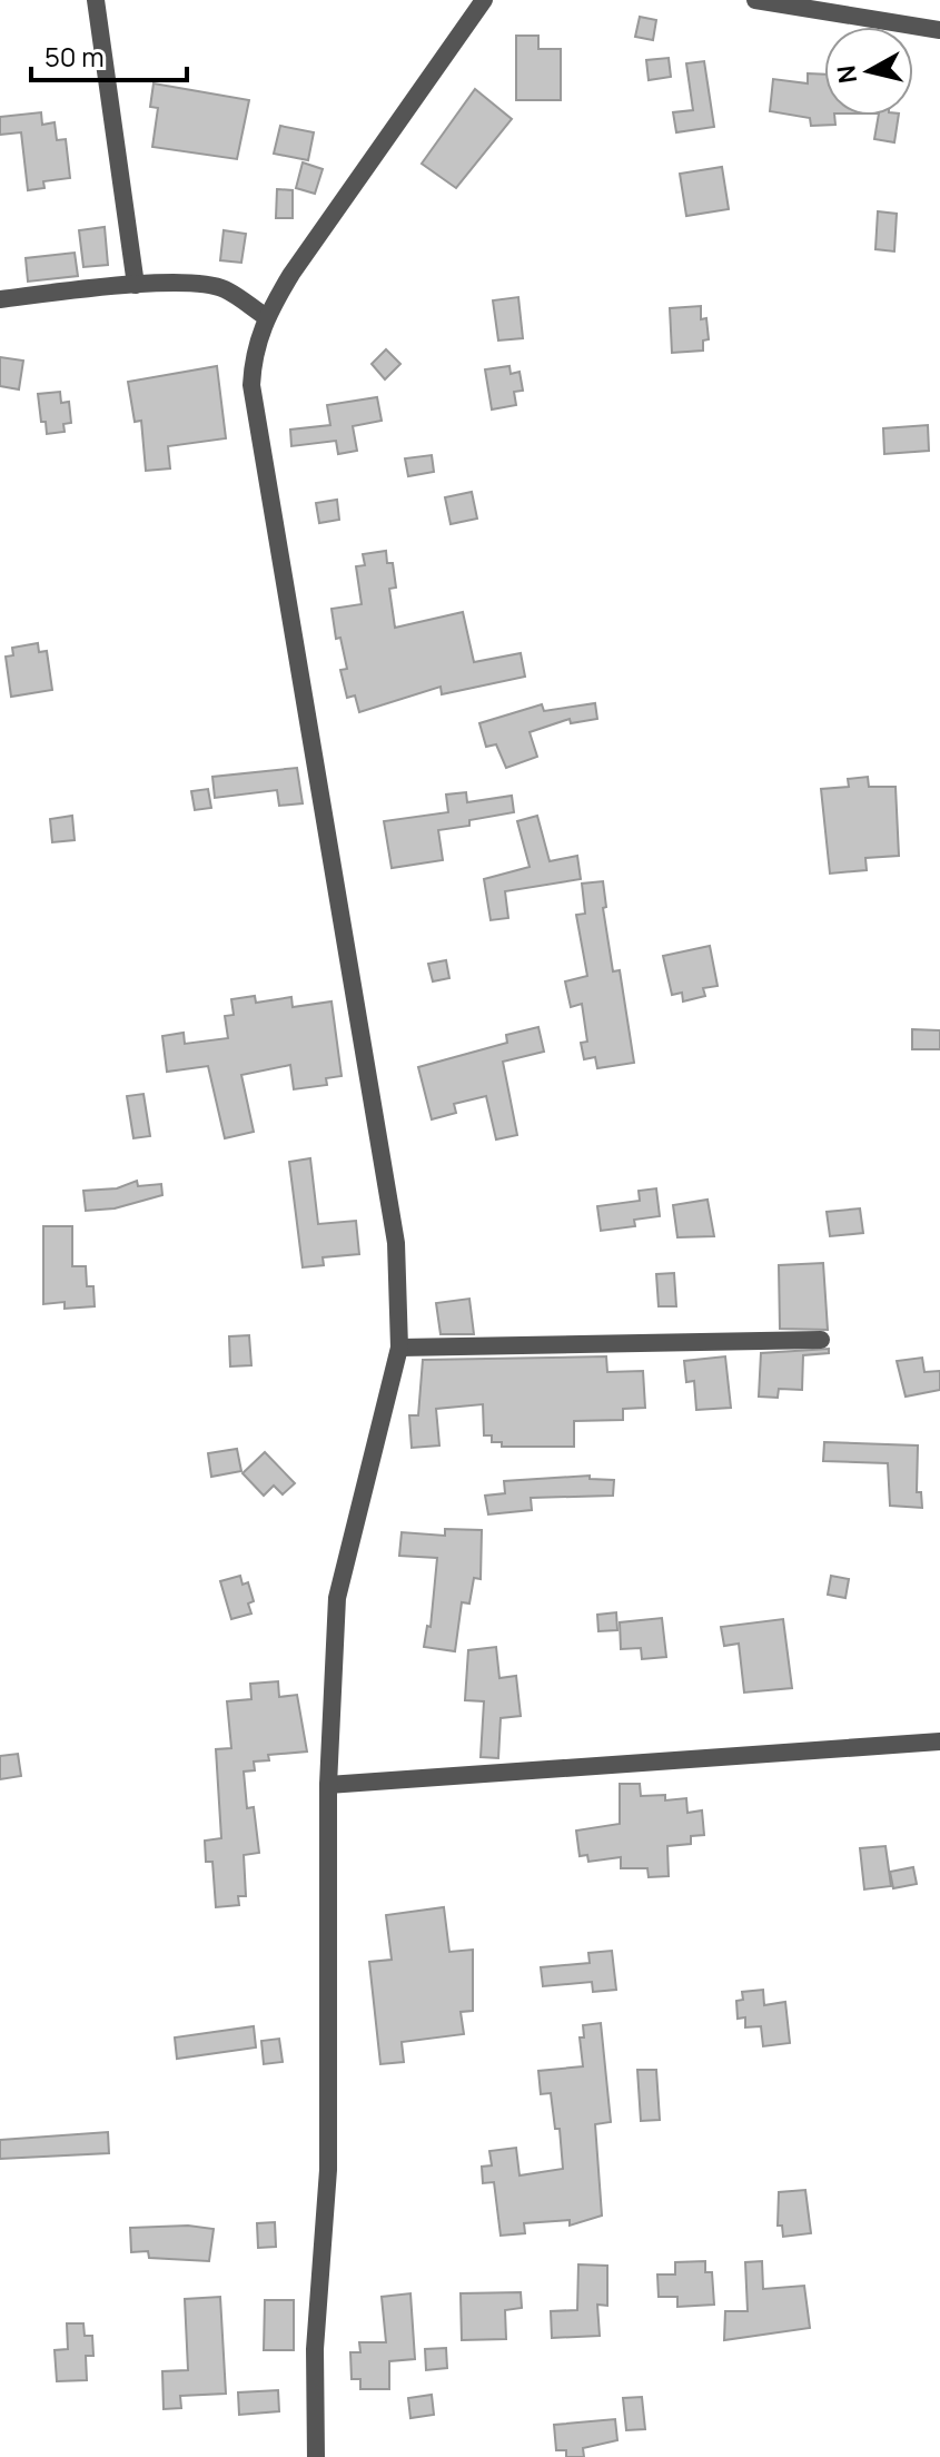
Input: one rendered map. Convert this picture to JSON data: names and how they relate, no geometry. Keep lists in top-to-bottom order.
{
  "scale_bar": "50 m",
  "north": "left"
}
